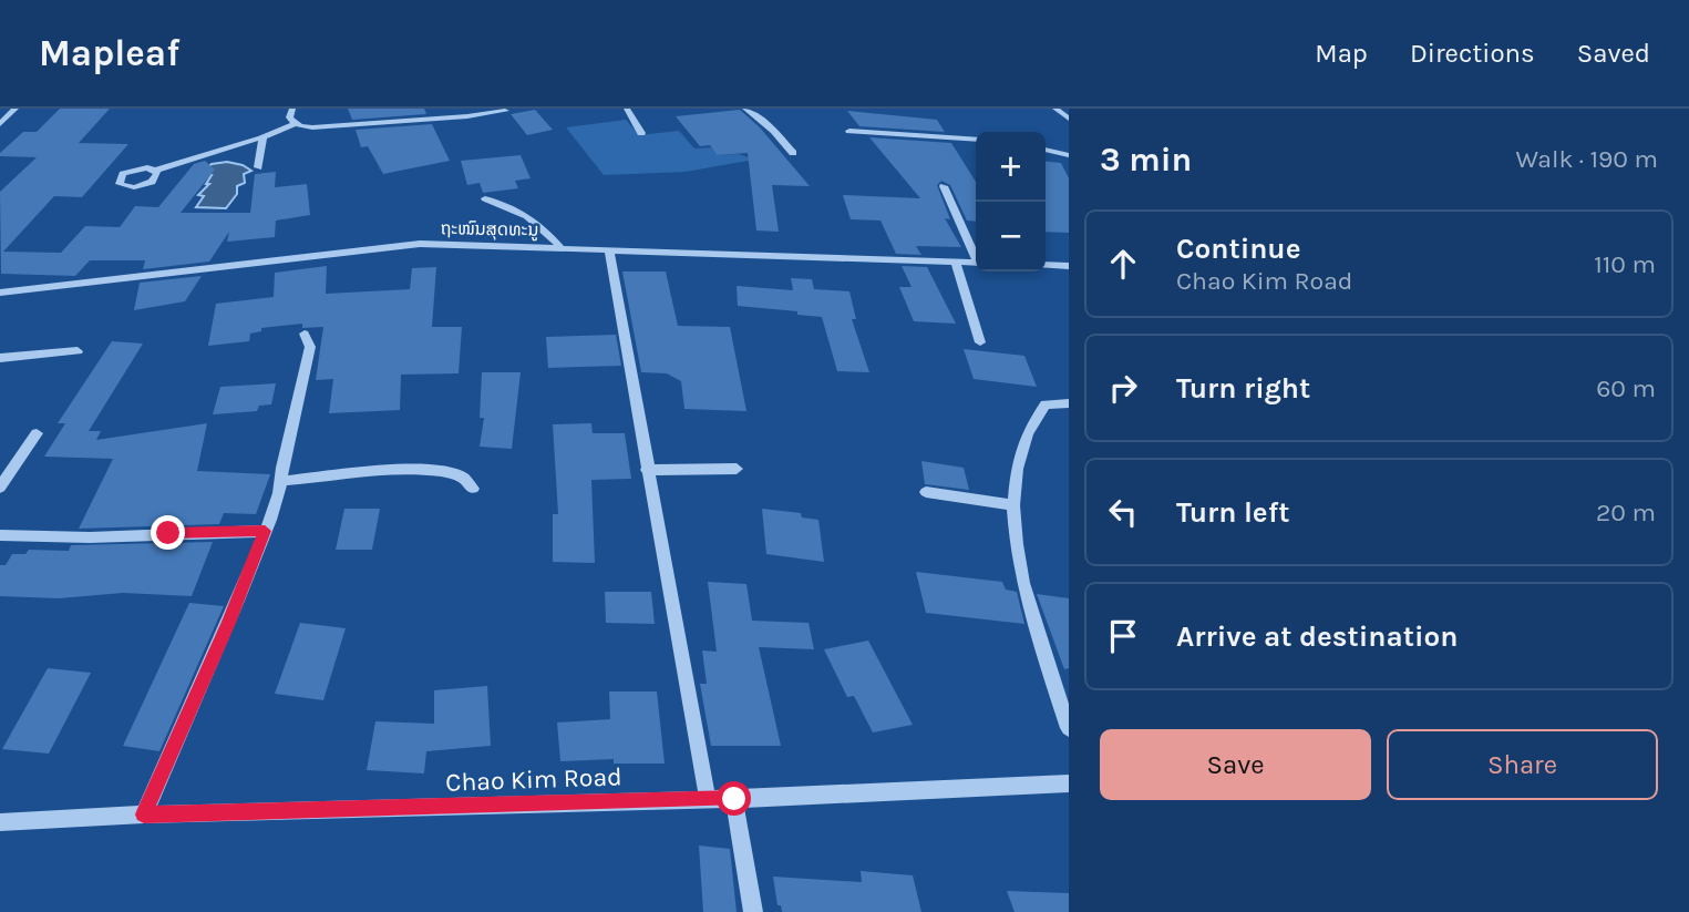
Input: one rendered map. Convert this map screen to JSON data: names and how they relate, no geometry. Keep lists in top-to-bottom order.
{
  "streets": {
    "street": ["ຖະໜົນສຸດທະນູ", "Chao Kim Road"]
  },
  "page": {
    "header": "Mapleaf",
    "nav": ["Map", "Directions", "Saved"],
    "heading": ["3 min", "Walk · 190 m"],
    "map_buttons": ["+", "−"],
    "list": [
      ["Continue", "Chao Kim Road", "110 m"],
      ["Turn right", "60 m"],
      ["Turn left", "20 m"],
      "Arrive at destination"
    ],
    "buttons": ["Save", "Share"]
  }
}
